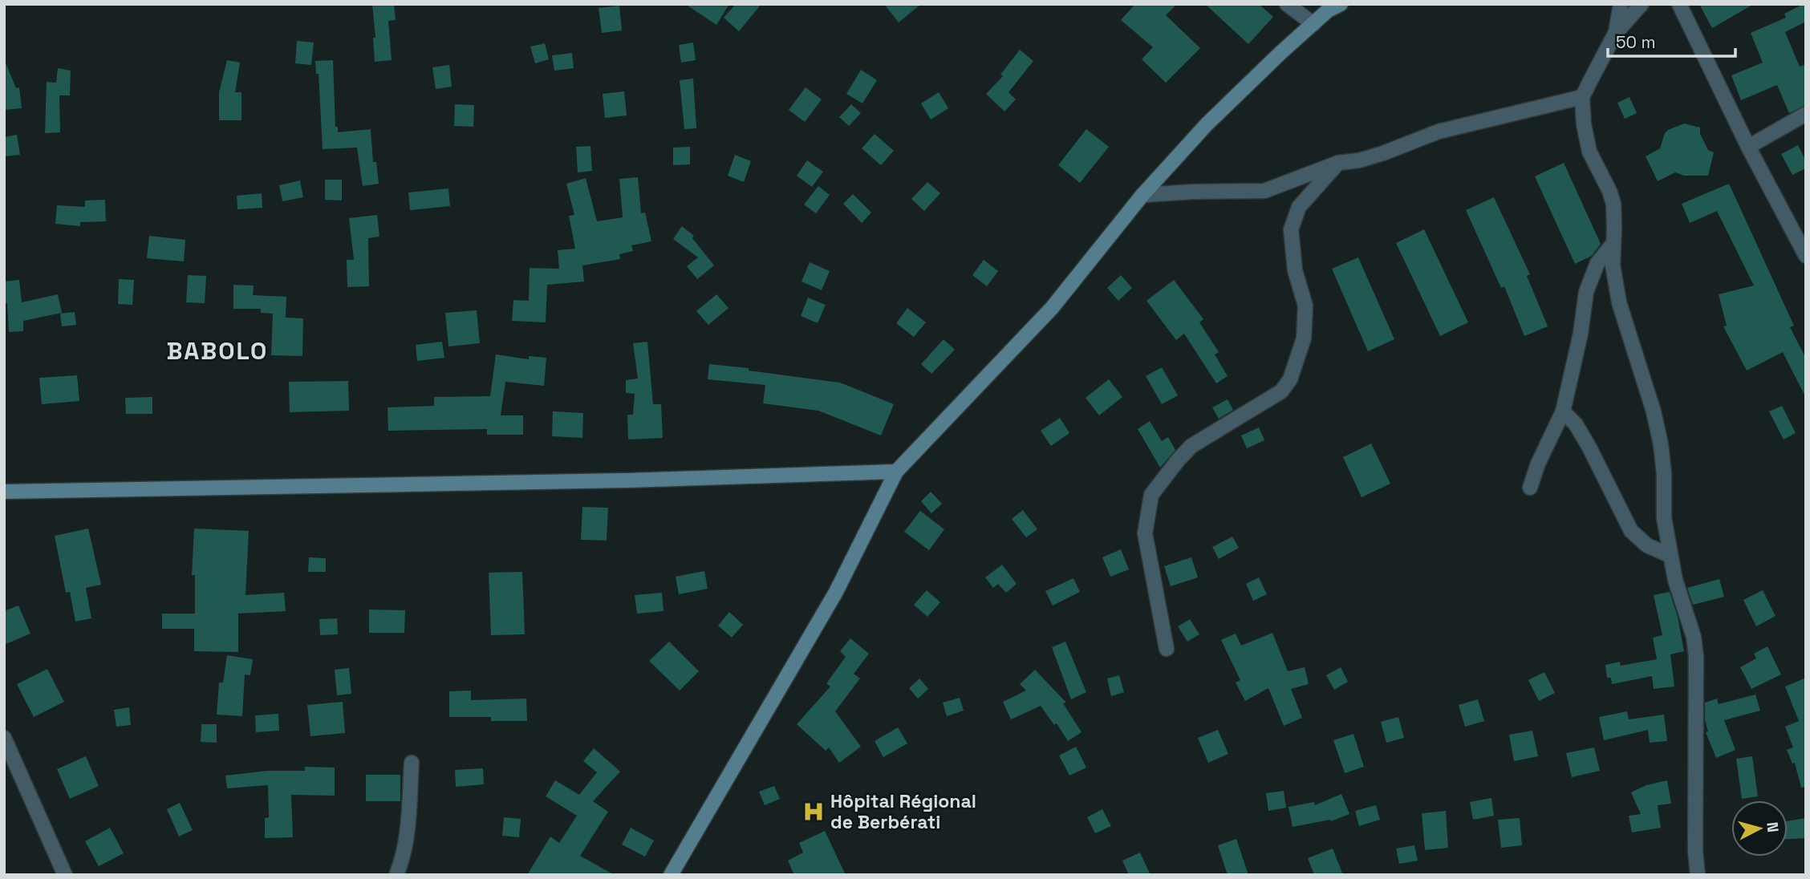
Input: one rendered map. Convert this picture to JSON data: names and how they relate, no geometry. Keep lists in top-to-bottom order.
{
  "districts": ["BABOLO"],
  "places": {
    "hospital": ["Hôpital Régional de Berbérati"]
  },
  "scale_bar": "50 m",
  "north": "right"
}
